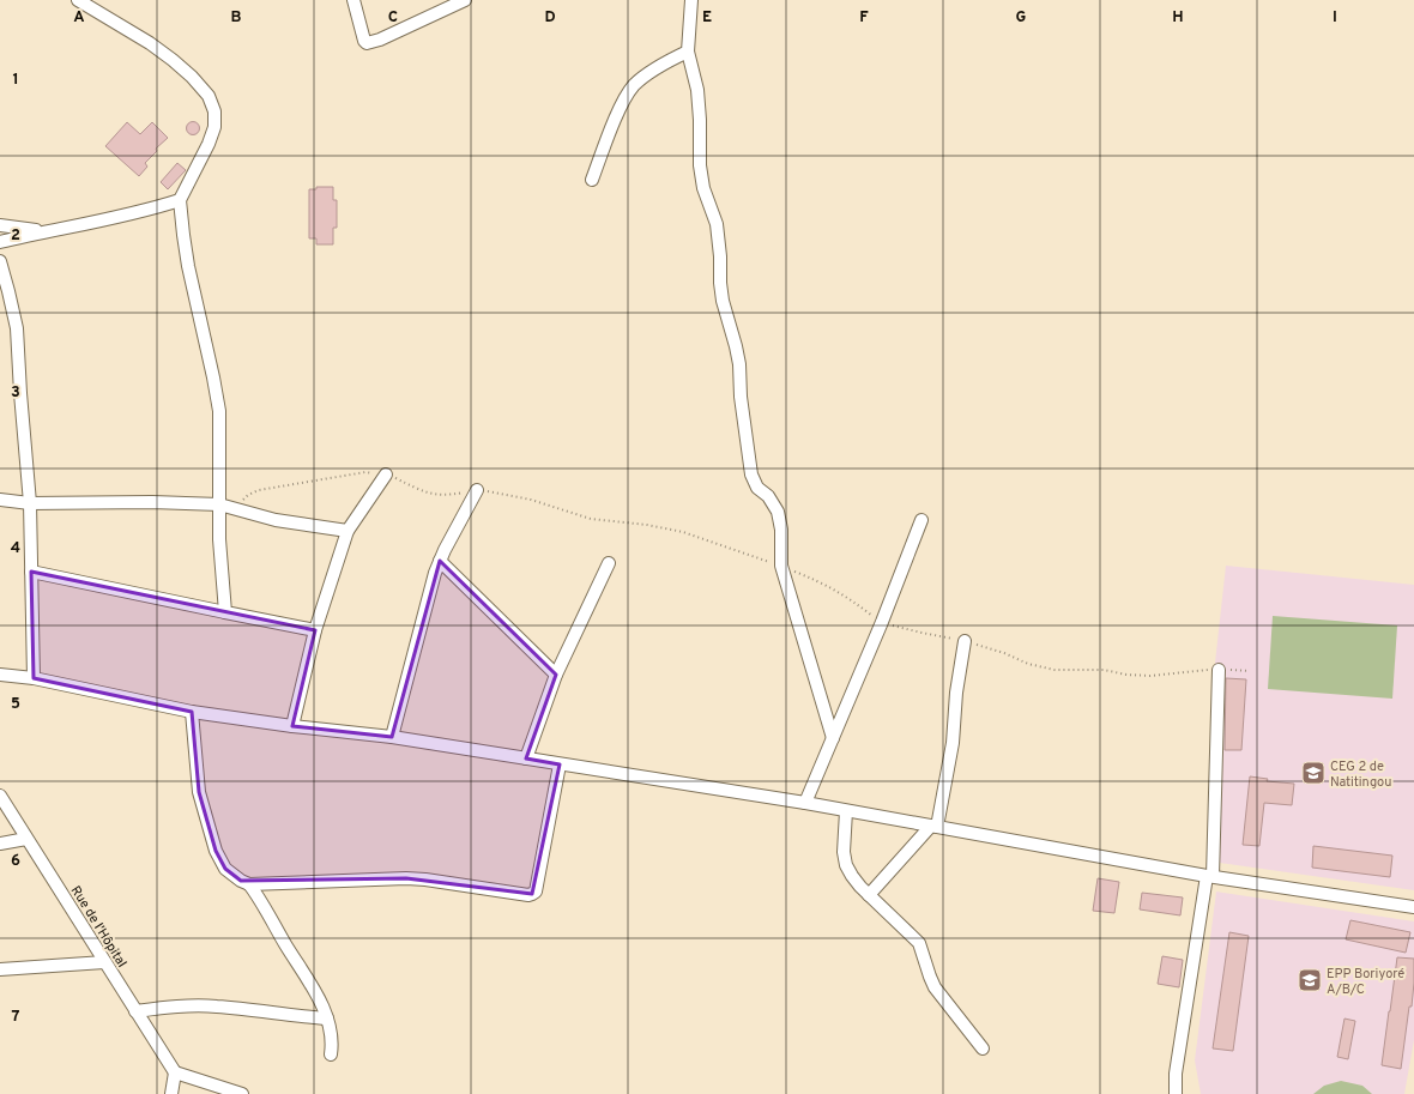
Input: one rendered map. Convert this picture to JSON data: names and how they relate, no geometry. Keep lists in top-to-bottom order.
{
  "streets": {
    "street": ["Rue de l'Hôpital"]
  },
  "places": {
    "school or university": ["CEG 2 de Natitingou", "EPP Boriyoré A/B/C"]
  },
  "grid": {
    "columns": [
      "A",
      "B",
      "C",
      "D",
      "E",
      "F",
      "G",
      "H",
      "I"
    ],
    "rows": [
      "1",
      "2",
      "3",
      "4",
      "5",
      "6",
      "7"
    ]
  }
}
